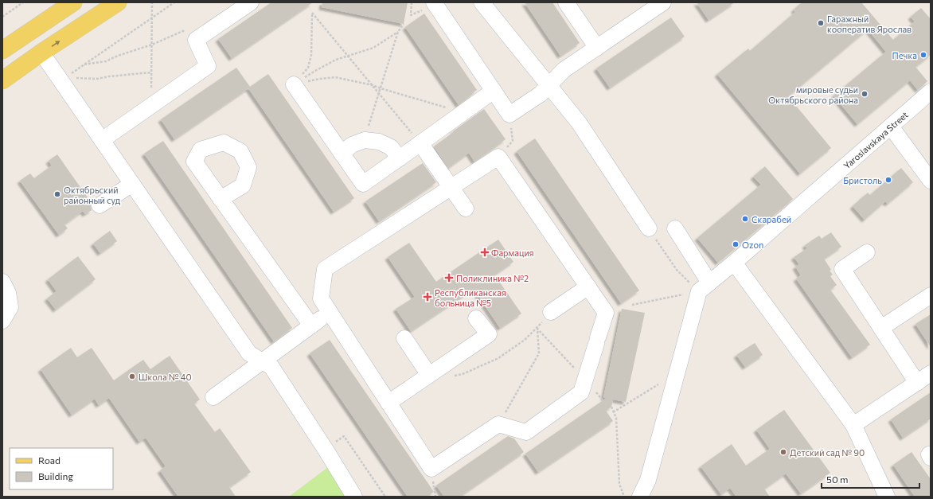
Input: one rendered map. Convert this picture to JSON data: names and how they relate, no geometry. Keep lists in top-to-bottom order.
{
  "streets": {
    "street": ["Yaroslavskaya Street"]
  },
  "places": {
    "other": [
      "Гаражный кооператив Ярослав",
      "Печка",
      "мировые судьи Октябрьского района",
      "Бристоль",
      "Октябрьский районный суд",
      "Скарабей",
      "Ozon",
      "Школа № 40",
      "Детский сад № 90"
    ],
    "health": ["Фармация", "Поликлиника №2", "Республиканская больница №5"]
  },
  "legend": ["Road", "Building"],
  "scale_bar": "50 m"
}
